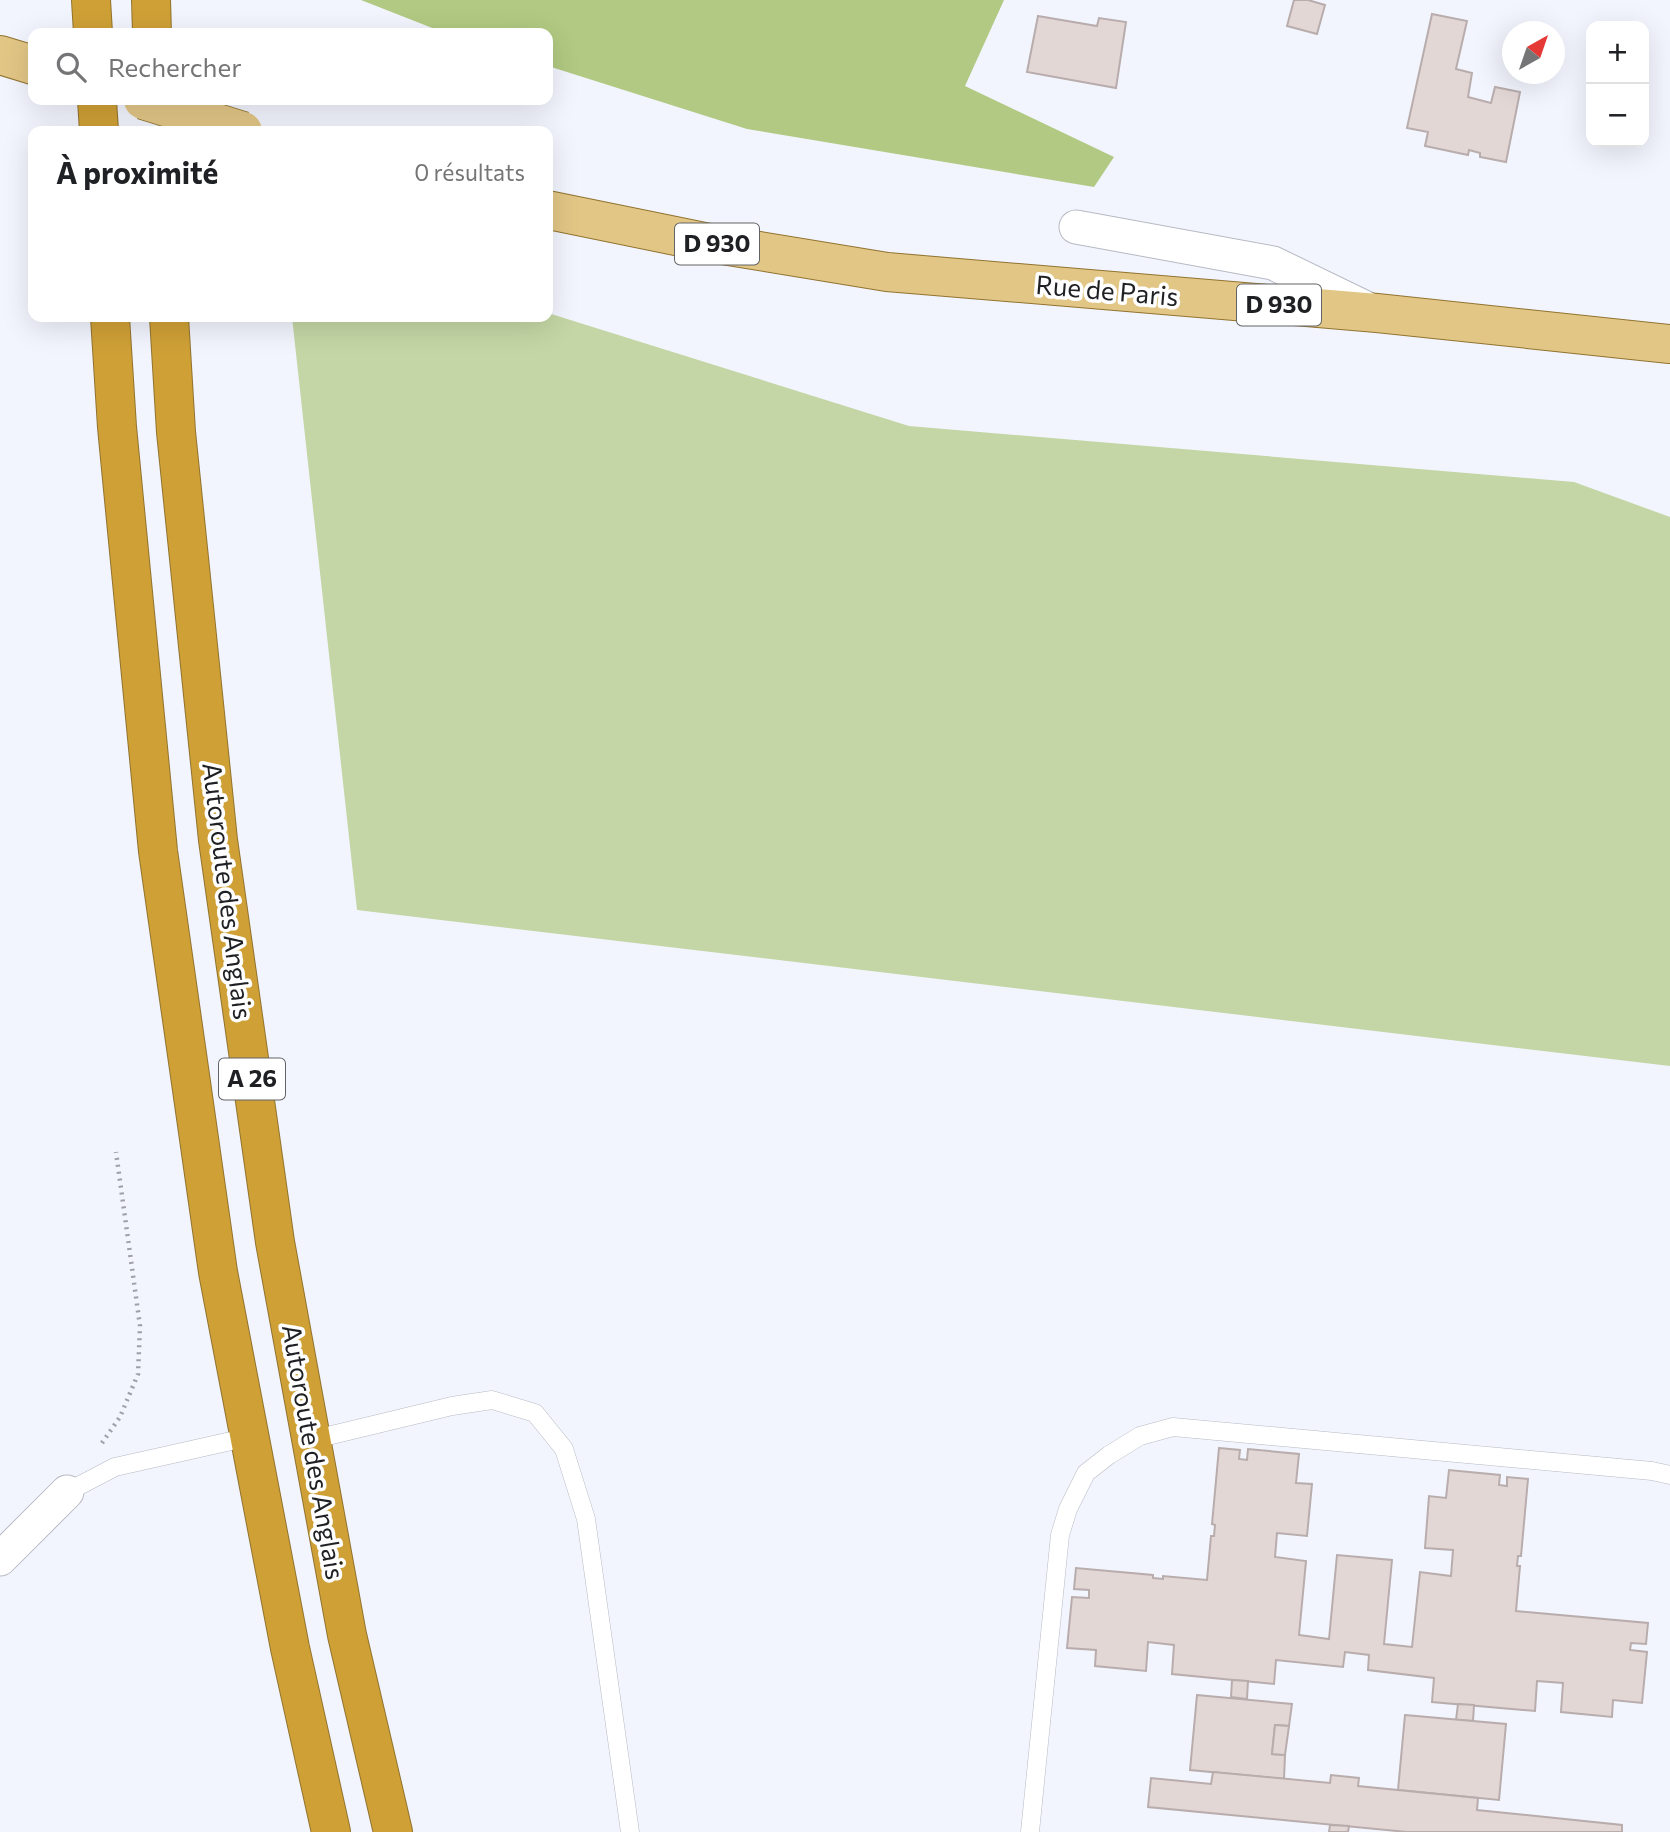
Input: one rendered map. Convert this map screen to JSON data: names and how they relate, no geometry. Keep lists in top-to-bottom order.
{
  "streets": {
    "highway": ["Autoroute des Anglais", "A 26"],
    "main road": ["D 930", "Rue de Paris"]
  },
  "north": "top right",
  "page": {
    "map_buttons": ["+", "−"],
    "search": "Rechercher",
    "heading": ["À proximité", "0 résultats"]
  }
}
